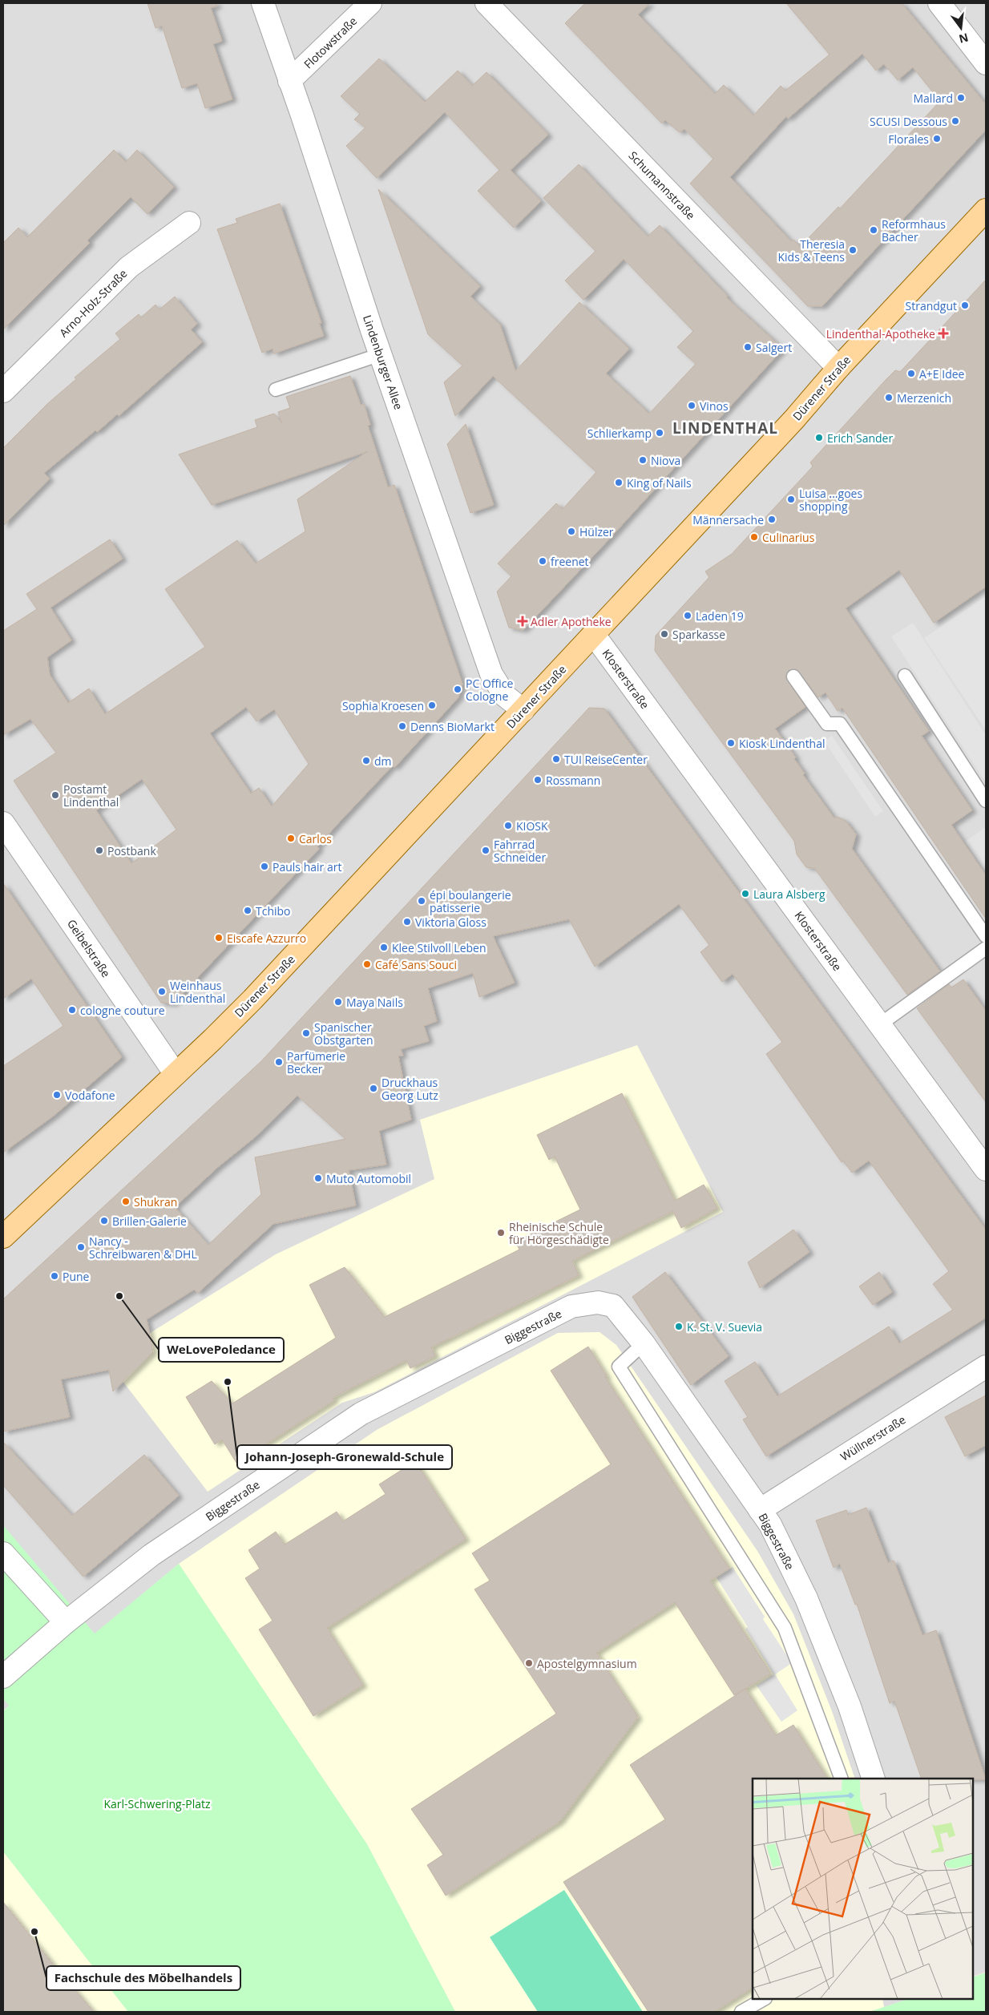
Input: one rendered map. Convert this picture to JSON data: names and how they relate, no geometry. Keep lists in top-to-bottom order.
{
  "streets": {
    "main road": ["Dürener Straße"],
    "street": [
      "Flotowstraße",
      "Schumannstraße",
      "Arno-Holz-Straße",
      "Lindenburger Allee",
      "Klosterstraße",
      "Geibelstraße",
      "Biggestraße",
      "Wüllnerstraße"
    ]
  },
  "crossings": [
    ["Flotowstraße", "Lindenburger Allee"],
    ["Schumannstraße", "Dürener Straße"],
    ["Lindenburger Allee", "Dürener Straße"],
    ["Dürener Straße", "Klosterstraße"],
    ["Dürener Straße", "Geibelstraße"],
    ["Biggestraße", "Wüllnerstraße"]
  ],
  "districts": ["LINDENTHAL"],
  "parks": ["Karl-Schwering-Platz"],
  "places": {
    "other": [
      "Mallard",
      "SCUSI Dessous",
      "Florales",
      "Reformhaus Bacher",
      "Theresia Kids & Teens",
      "Strandgut",
      "Salgert",
      "A+E Idee",
      "Merzenich",
      "Vinos",
      "Schlierkamp",
      "Erich Sander",
      "Niova",
      "King of Nails",
      "Luisa ...goes shopping",
      "Männersache",
      "Hülzer",
      "Culinarius",
      "freenet",
      "Laden 19",
      "Sparkasse",
      "PC Office Cologne",
      "Sophia Kroesen",
      "Denns BioMarkt",
      "Kiosk Lindenthal",
      "TUI ReiseCenter",
      "dm",
      "Rossmann",
      "Postamt Lindenthal",
      "KIOSK",
      "Carlos",
      "Postbank",
      "Fahrrad Schneider",
      "Pauls hair art",
      "Laura Alsberg",
      "épi boulangerie patisserie",
      "Tchibo",
      "Viktoria Gloss",
      "Eiscafe Azzurro",
      "Klee Stilvoll Leben",
      "Café Sans Souci",
      "Weinhaus Lindenthal",
      "Maya Nails",
      "cologne couture",
      "Spanischer Obstgarten",
      "Parfümerie Becker",
      "Druckhaus Georg Lutz",
      "Vodafone",
      "Muto Automobil",
      "Shukran",
      "Brillen-Galerie",
      "Rheinische Schule für Hörgeschädigte",
      "Nancy - Schreibwaren & DHL",
      "Pune",
      "WeLovePoledance",
      "K. St. V. Suevia",
      "Johann-Joseph-Gronewald-Schule",
      "Apostelgymnasium",
      "Fachschule des Möbelhandels"
    ],
    "health": ["Lindenthal-Apotheke", "Adler Apotheke"]
  },
  "north": "bottom"
}
